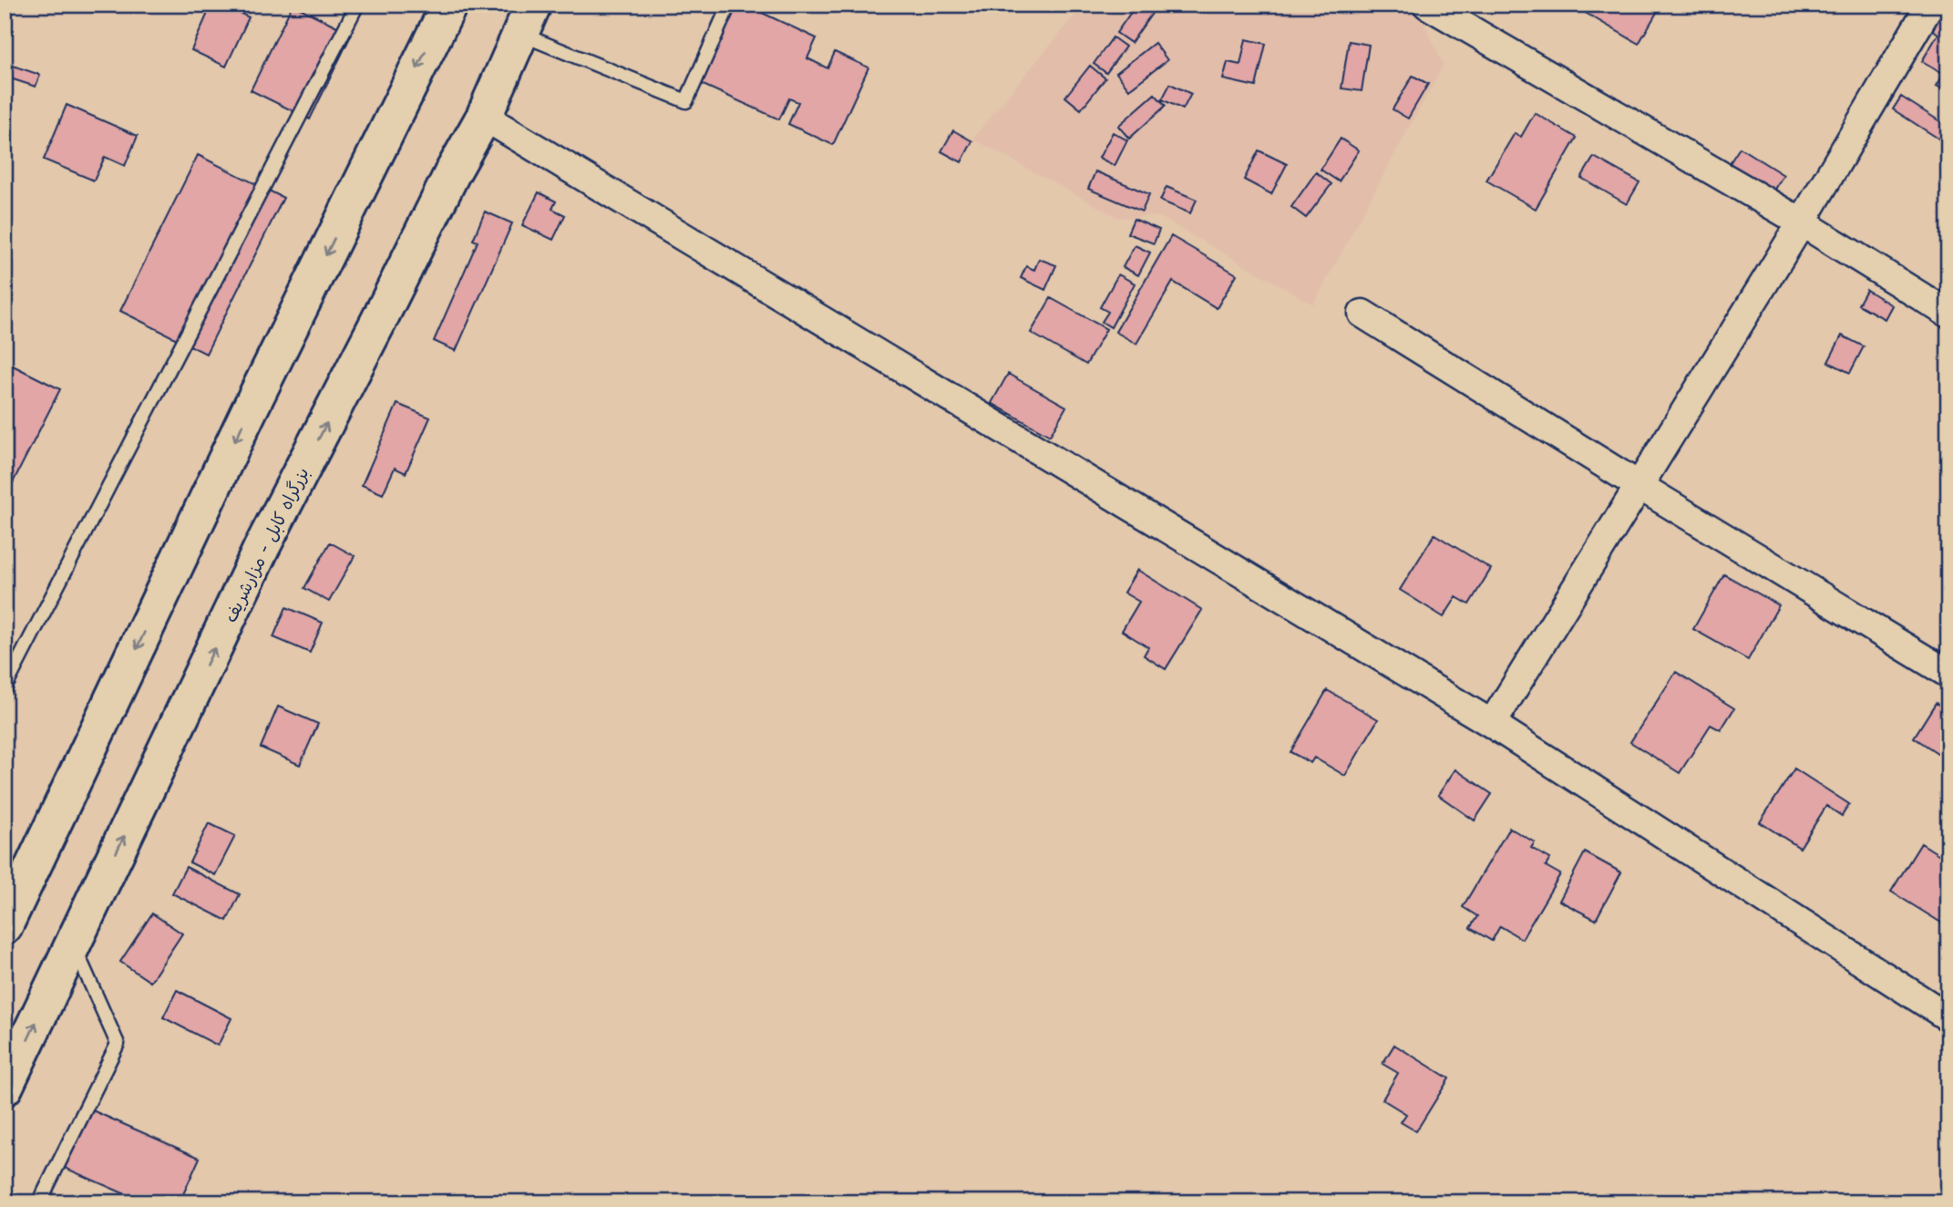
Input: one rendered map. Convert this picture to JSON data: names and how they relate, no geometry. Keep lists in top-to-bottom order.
{
  "streets": {
    "highway": ["بزرگراه کابل - مزارشریف"]
  }
}
